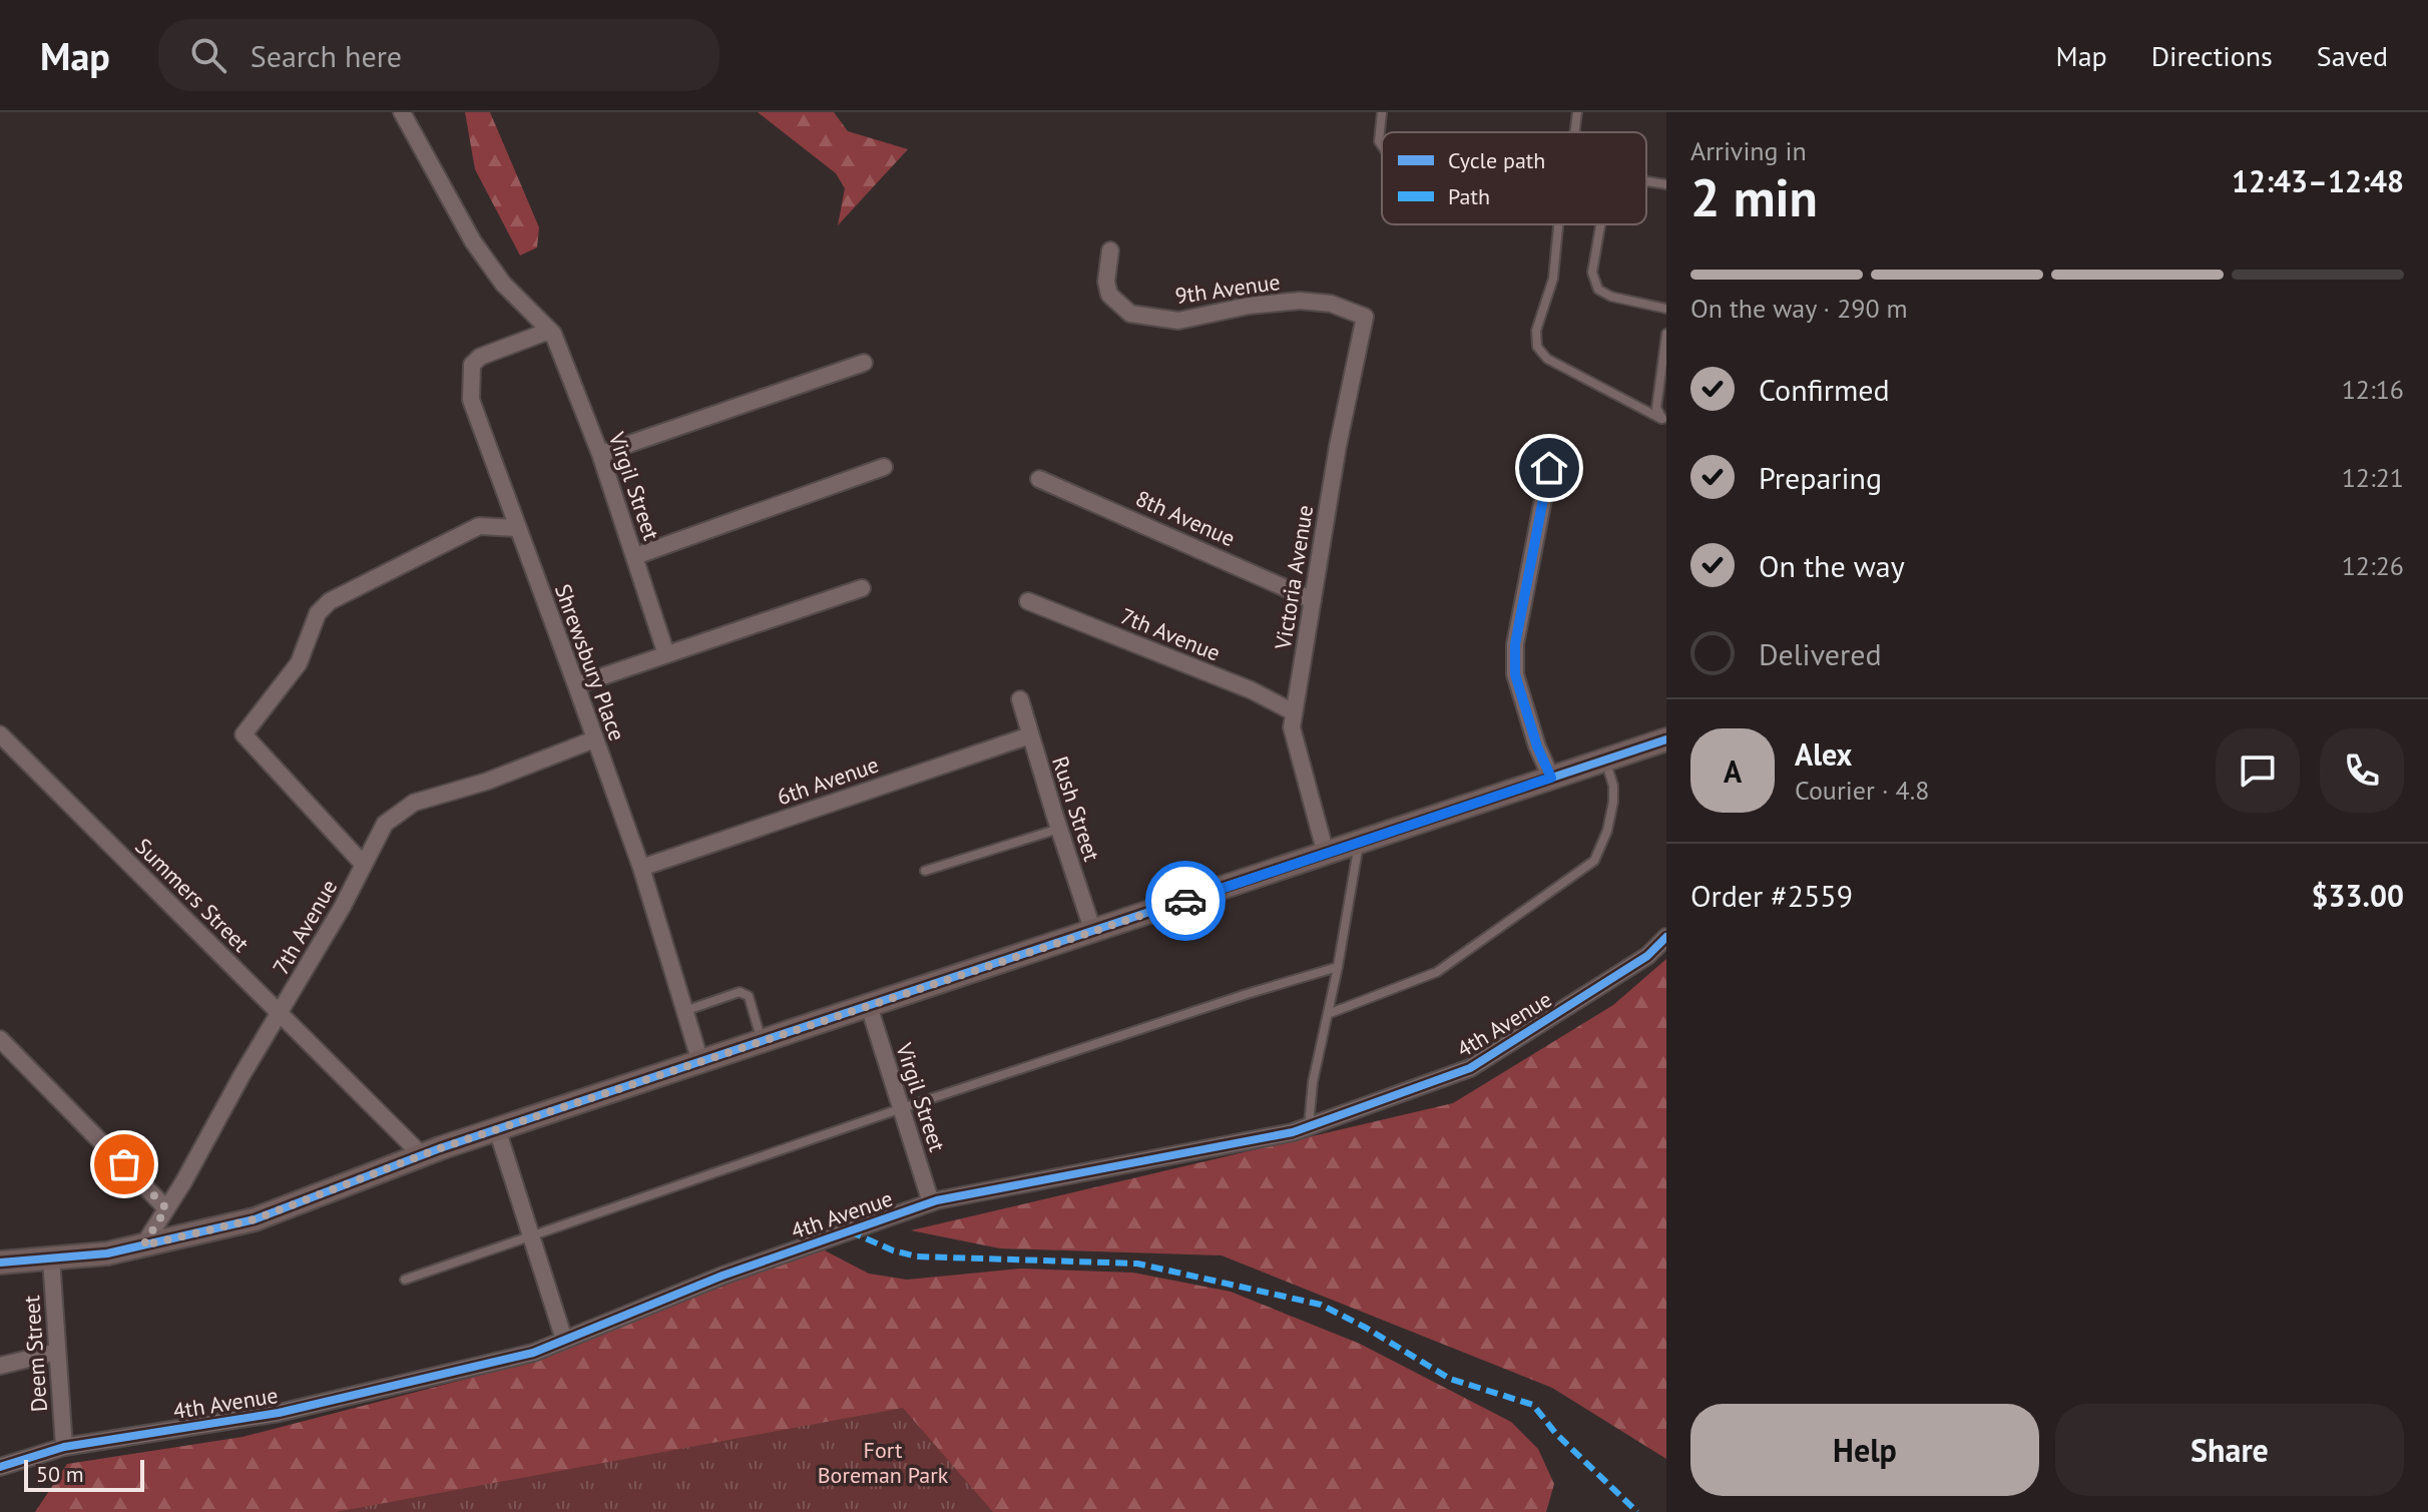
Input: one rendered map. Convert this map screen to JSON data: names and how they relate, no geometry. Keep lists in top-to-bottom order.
{
  "streets": {
    "street": [
      "9th Avenue",
      "Virgil Street",
      "8th Avenue",
      "Victoria Avenue",
      "7th Avenue",
      "Shrewsbury Place",
      "6th Avenue",
      "Rush Street",
      "Summers Street",
      "4th Avenue",
      "Deem Street"
    ]
  },
  "crossings": [
    ["9th Avenue", "Victoria Avenue"],
    ["Virgil Street", "Shrewsbury Place"],
    ["Virgil Street", "4th Avenue"],
    ["8th Avenue", "Victoria Avenue"],
    ["Victoria Avenue", "7th Avenue"],
    ["7th Avenue", "Shrewsbury Place"],
    ["7th Avenue", "Summers Street"],
    ["Shrewsbury Place", "6th Avenue"],
    ["6th Avenue", "Rush Street"],
    ["4th Avenue", "Deem Street"]
  ],
  "parks": ["Fort Boreman Park"],
  "legend": ["Cycle path", "Path"],
  "scale_bar": "50 m",
  "page": {
    "header": "Map",
    "search": "Search here",
    "nav": ["Map", "Directions", "Saved"],
    "heading": ["2 min", "Arriving in", "12:43–12:48"],
    "panel": [
      "Alex",
      "Courier · 4.8",
      "Order #2559",
      "$33.00"
    ],
    "bar": "On the way · 290 m",
    "list": [
      ["Confirmed", "12:16"],
      ["Preparing", "12:21"],
      ["On the way", "12:26"],
      "Delivered"
    ],
    "round": "A",
    "buttons": ["Help", "Share"],
    "scale": "50 m"
  }
}
